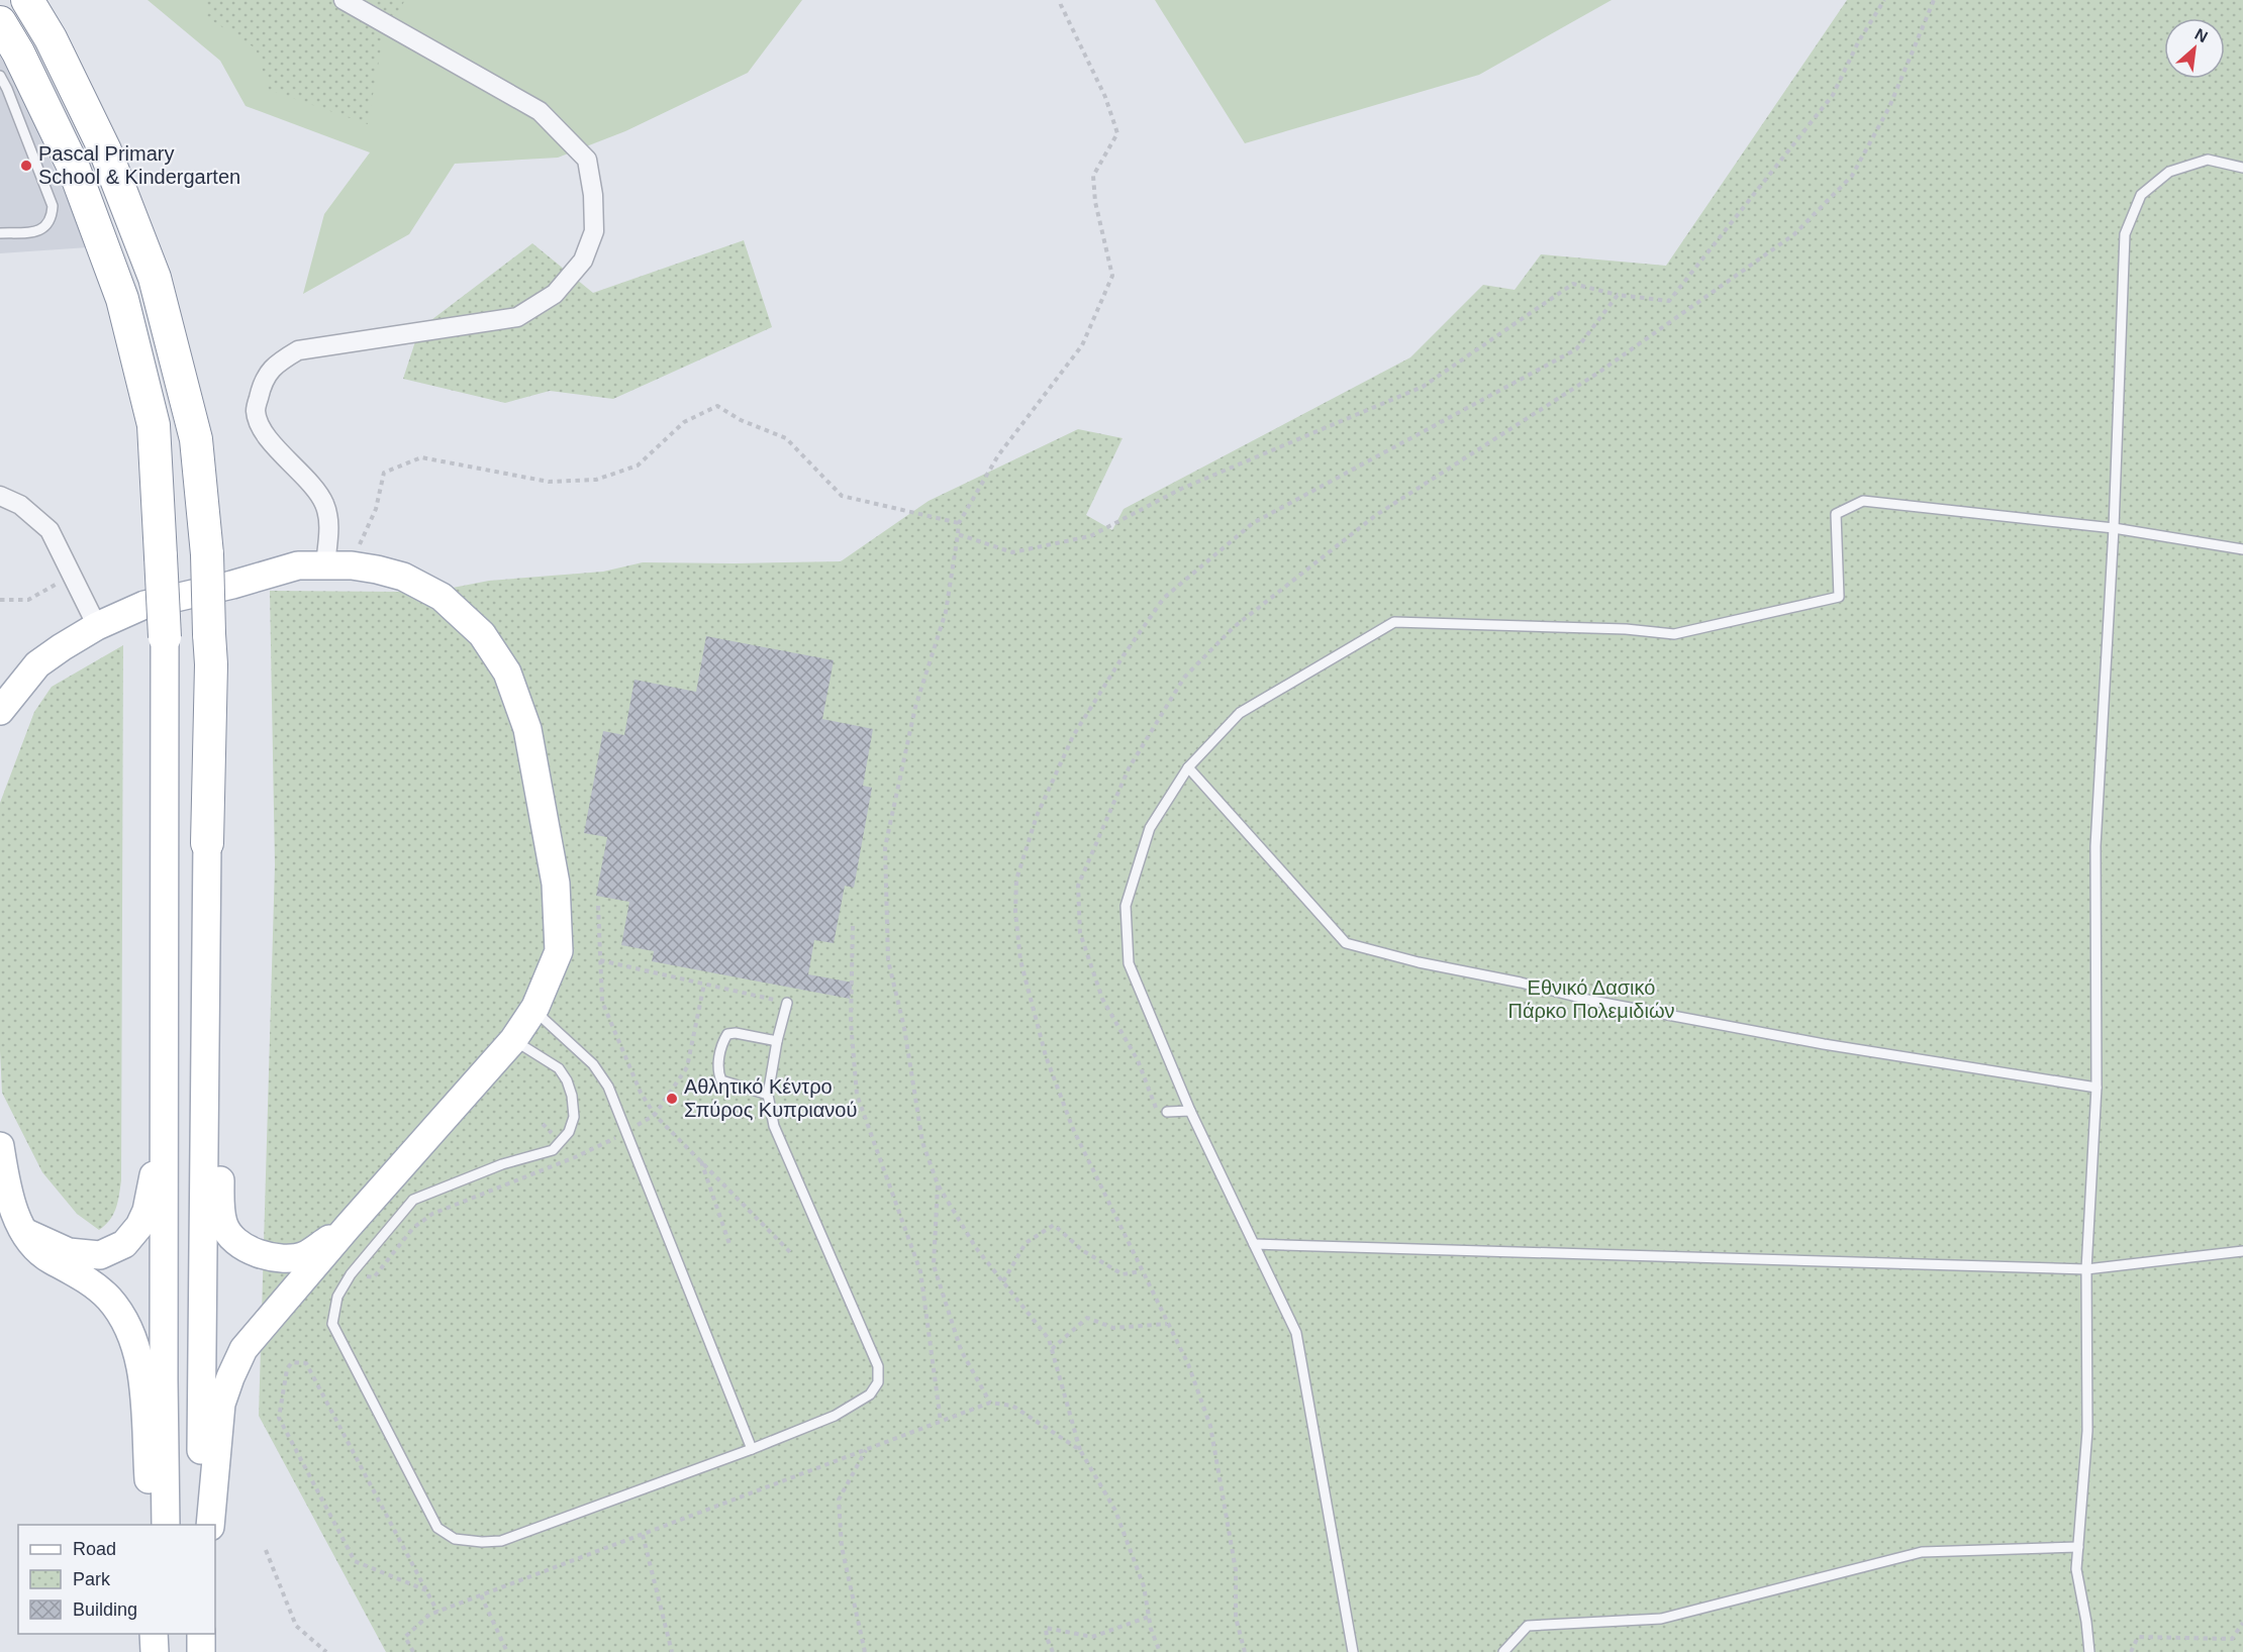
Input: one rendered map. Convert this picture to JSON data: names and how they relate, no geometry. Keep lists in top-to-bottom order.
{
  "parks": ["Εθνικό Δασικό Πάρκο Πολεμιδιών"],
  "places": ["Pascal Primary School & Kindergarten", "Αθλητικό Κέντρο Σπύρος Κυπριανού"],
  "legend": ["Road", "Park", "Building"],
  "north": "top right"
}
